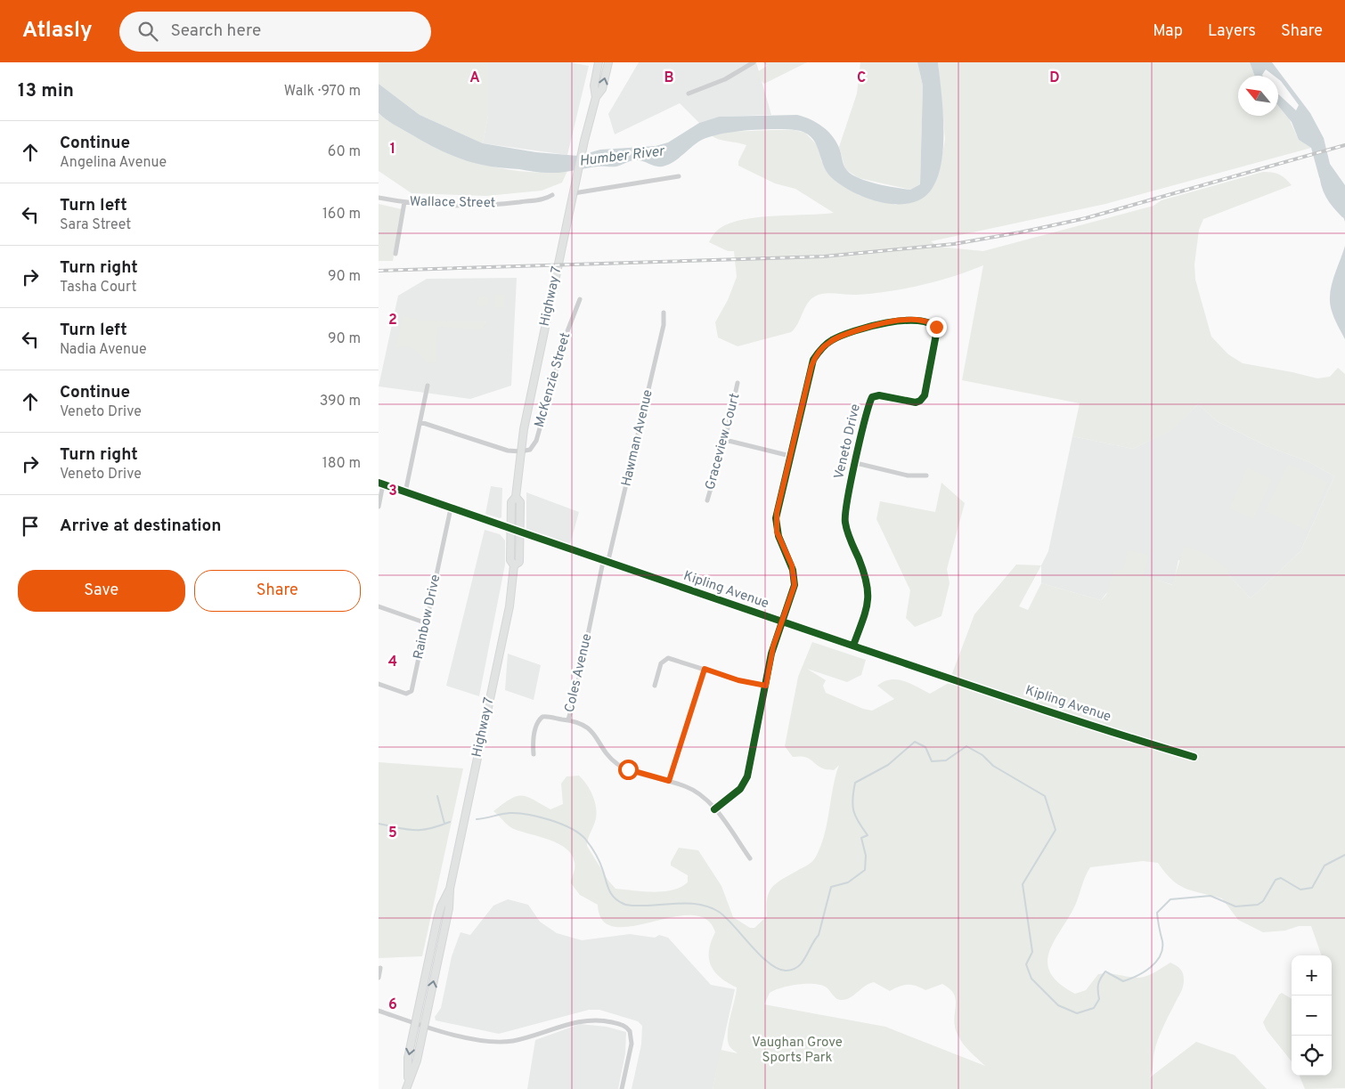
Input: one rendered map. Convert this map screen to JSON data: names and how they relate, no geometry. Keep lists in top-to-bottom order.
{
  "streets": {
    "main road": ["Highway 7"],
    "street": [
      "Wallace Street",
      "McKenzie Street",
      "Hawman Avenue",
      "Graceview Court",
      "Veneto Drive",
      "Kipling Avenue",
      "Rainbow Drive",
      "Coles Avenue"
    ]
  },
  "crossings": [
    ["Highway 7", "McKenzie Street"],
    ["Highway 7", "Kipling Avenue"],
    ["Hawman Avenue", "Kipling Avenue"],
    ["Hawman Avenue", "Coles Avenue"],
    ["Veneto Drive", "Kipling Avenue"],
    ["Kipling Avenue", "Rainbow Drive"],
    ["Kipling Avenue", "Coles Avenue"]
  ],
  "water": ["Humber River"],
  "parks": ["Vaughan Grove Sports Park"],
  "north": "top left",
  "page": {
    "header": "Atlasly",
    "search": "Search here",
    "nav": ["Map", "Layers", "Share"],
    "heading": ["13 min", "Walk · 970 m"],
    "list": [
      ["Continue", "Angelina Avenue", "60 m"],
      ["Turn left", "Sara Street", "160 m"],
      ["Turn right", "Tasha Court", "90 m"],
      ["Turn left", "Nadia Avenue", "90 m"],
      ["Continue", "Veneto Drive", "390 m"],
      ["Turn right", "Veneto Drive", "180 m"],
      "Arrive at destination"
    ],
    "buttons": ["Save", "Share"],
    "map_buttons": ["+", "−"]
  },
  "grid": {
    "columns": [
      "A",
      "B",
      "C",
      "D"
    ],
    "rows": [
      "1",
      "2",
      "3",
      "4",
      "5",
      "6"
    ]
  }
}
